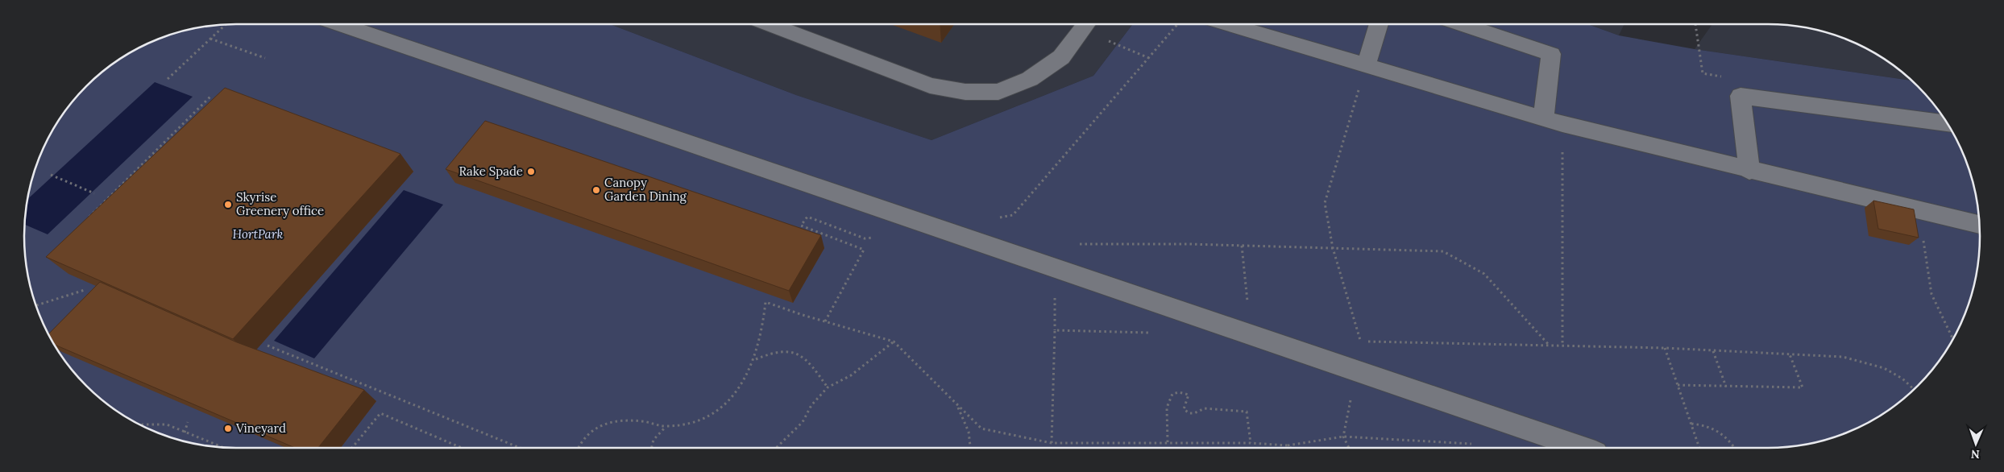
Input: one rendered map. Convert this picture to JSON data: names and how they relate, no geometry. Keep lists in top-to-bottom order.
{
  "parks": ["HortPark"],
  "places": [
    "Rake Spade",
    "Canopy Garden Dining",
    "Skyrise Greenery office",
    "Vineyard"
  ],
  "north": "bottom"
}
